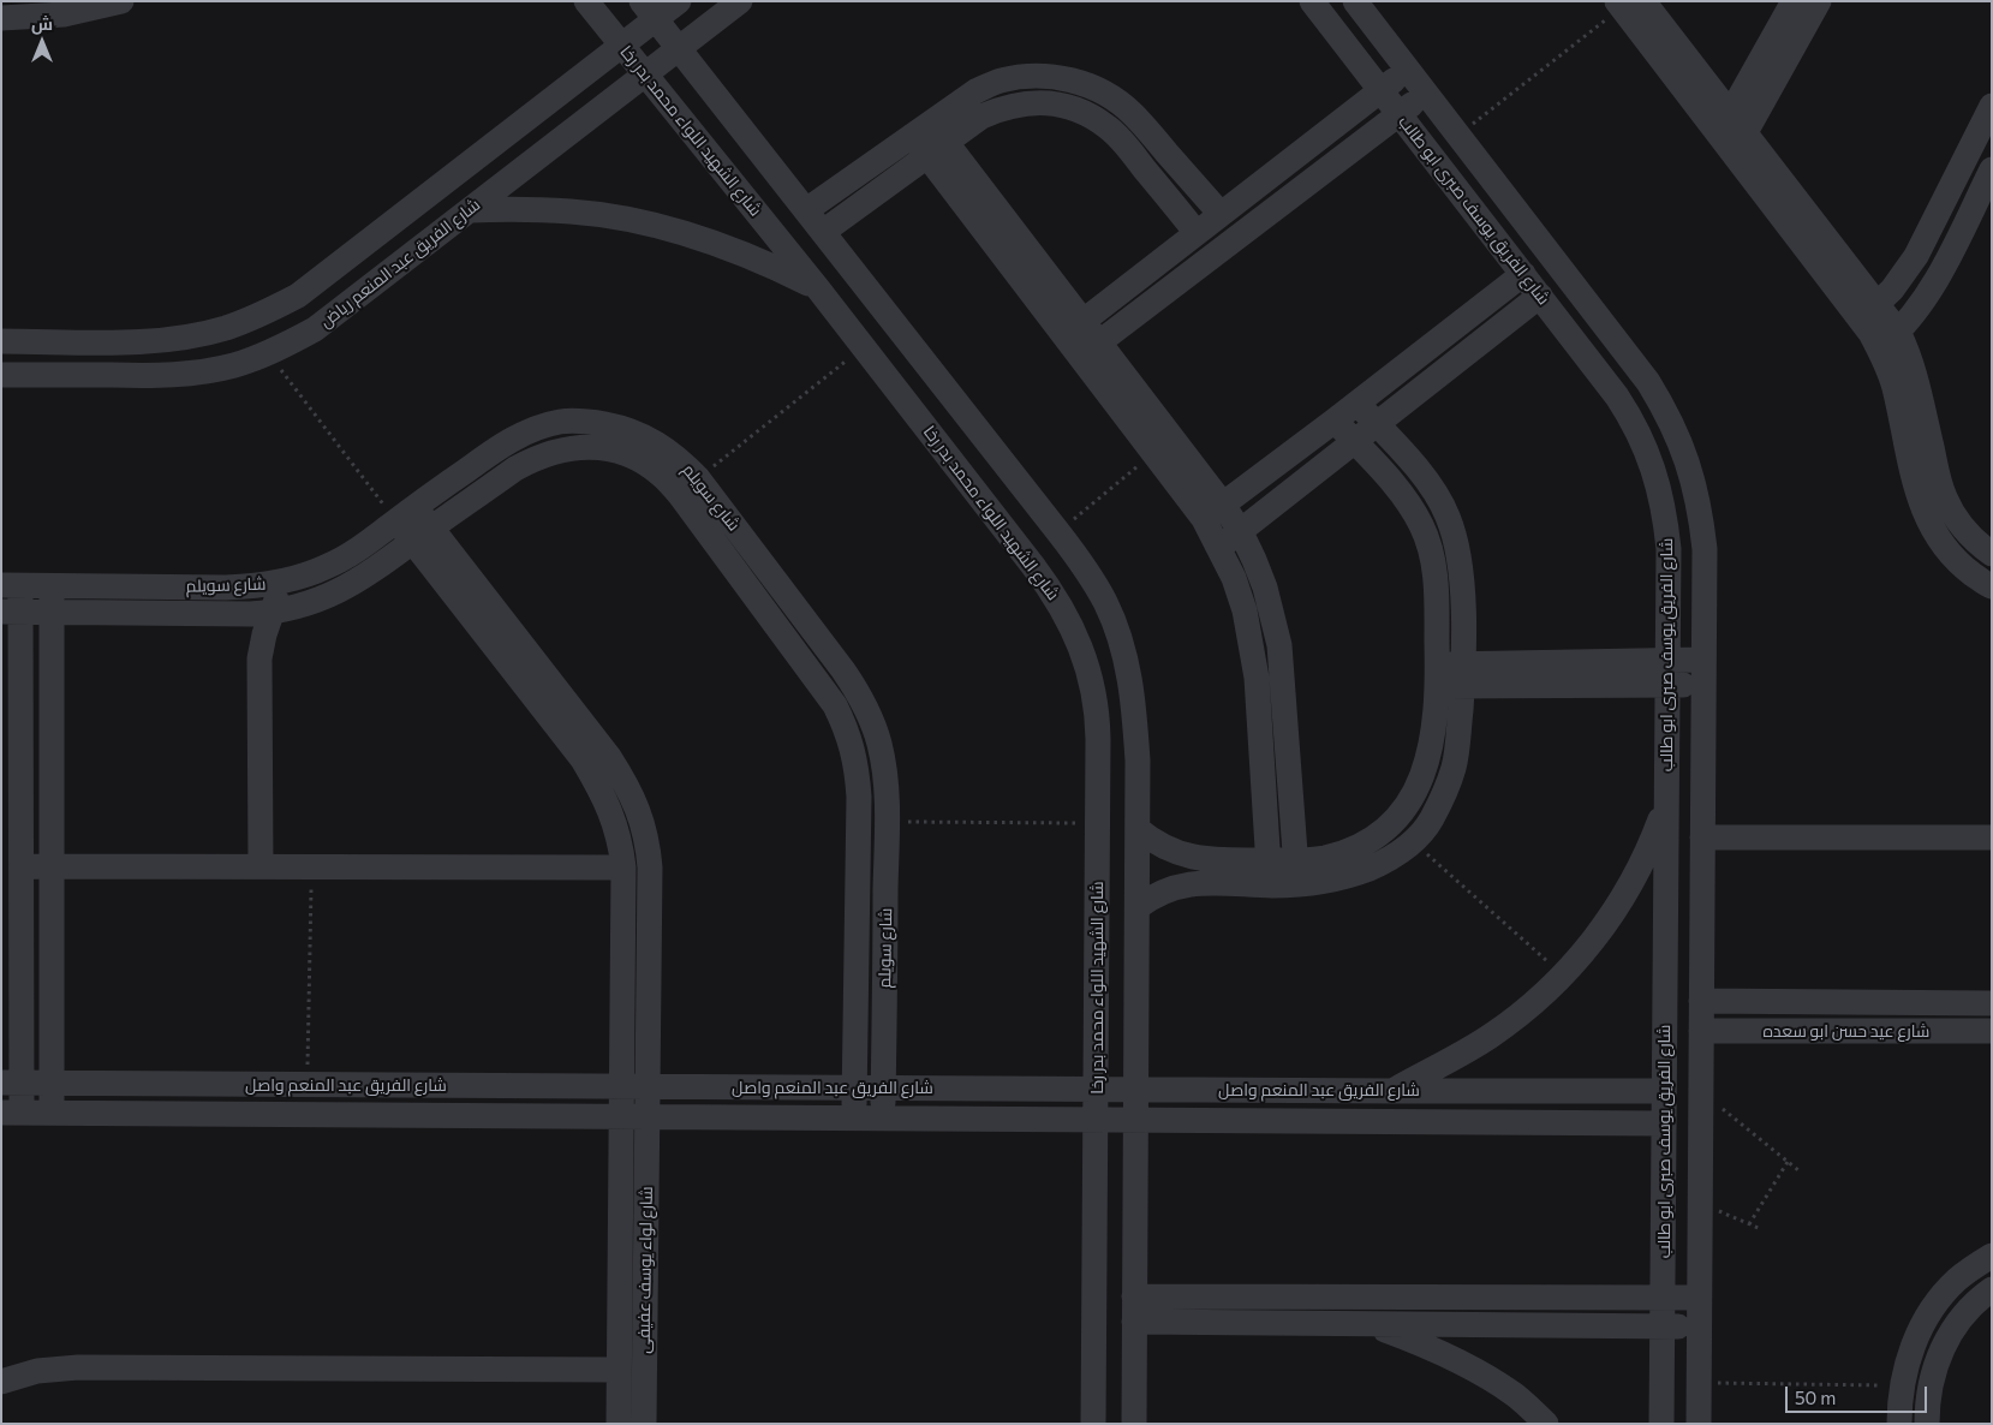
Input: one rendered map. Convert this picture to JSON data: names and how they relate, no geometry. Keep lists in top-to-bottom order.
{
  "streets": {
    "street": [
      "شارع الشهيد اللواء محمد بدر رخا",
      "شارع الفريق يوسف صبرى ابو طالب",
      "شارع الفريق عبد المنعم رياض",
      "شارع سويلم",
      "شارع عيد حسن ابو سعده",
      "شارع الفريق عبد المنعم واصل",
      "شارع لواء يوسف عفيفى"
    ]
  },
  "crossings": [
    ["شارع الشهيد اللواء محمد بدر رخا", "شارع الفريق عبد المنعم رياض"],
    ["شارع الشهيد اللواء محمد بدر رخا", "شارع الفريق عبد المنعم واصل"],
    ["شارع الفريق يوسف صبرى ابو طالب", "شارع عيد حسن ابو سعده"],
    ["شارع الفريق يوسف صبرى ابو طالب", "شارع الفريق عبد المنعم واصل"],
    ["شارع سويلم", "شارع الفريق عبد المنعم واصل"],
    ["شارع سويلم", "شارع لواء يوسف عفيفى"],
    ["شارع الفريق عبد المنعم واصل", "شارع لواء يوسف عفيفى"]
  ],
  "scale_bar": "50 m",
  "north": "top"
}
